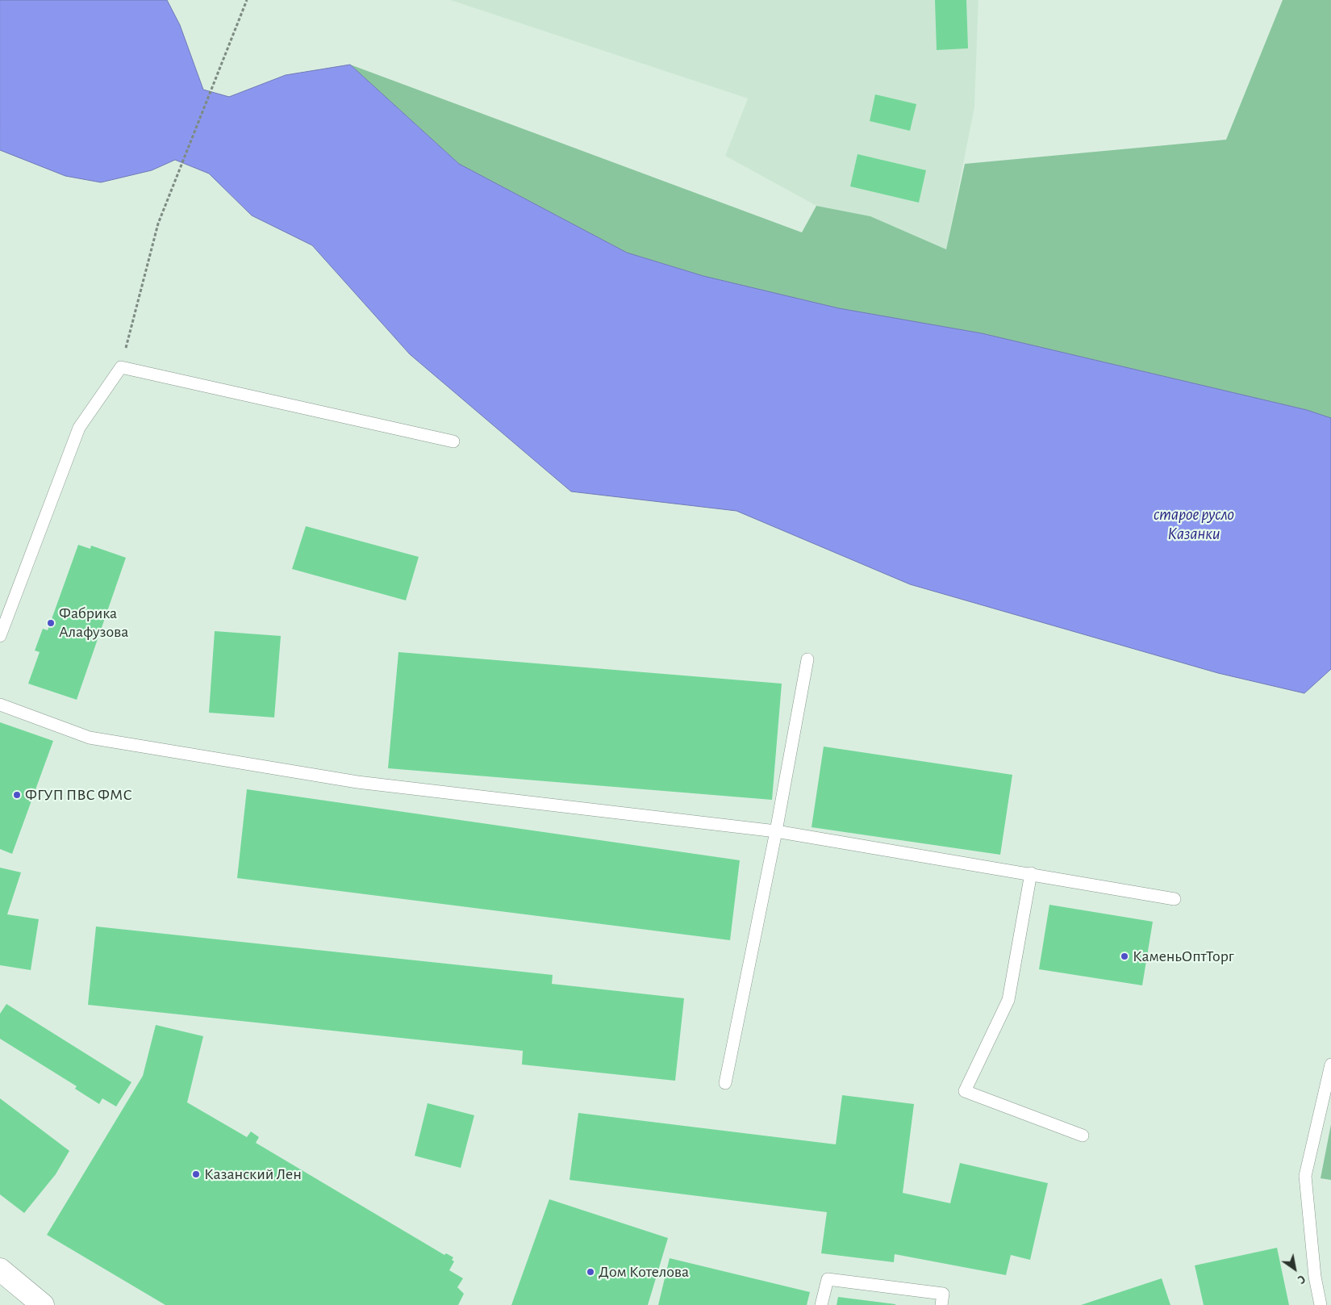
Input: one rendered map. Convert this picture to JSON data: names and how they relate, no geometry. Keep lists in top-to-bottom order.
{
  "water": ["старое русло Казанки"],
  "places": [
    "Фабрика Алафузова",
    "ФГУП ПВС ФМС",
    "КаменьОптТорг",
    "Казанский Лен",
    "Дом Котелова"
  ],
  "north": "bottom right"
}
